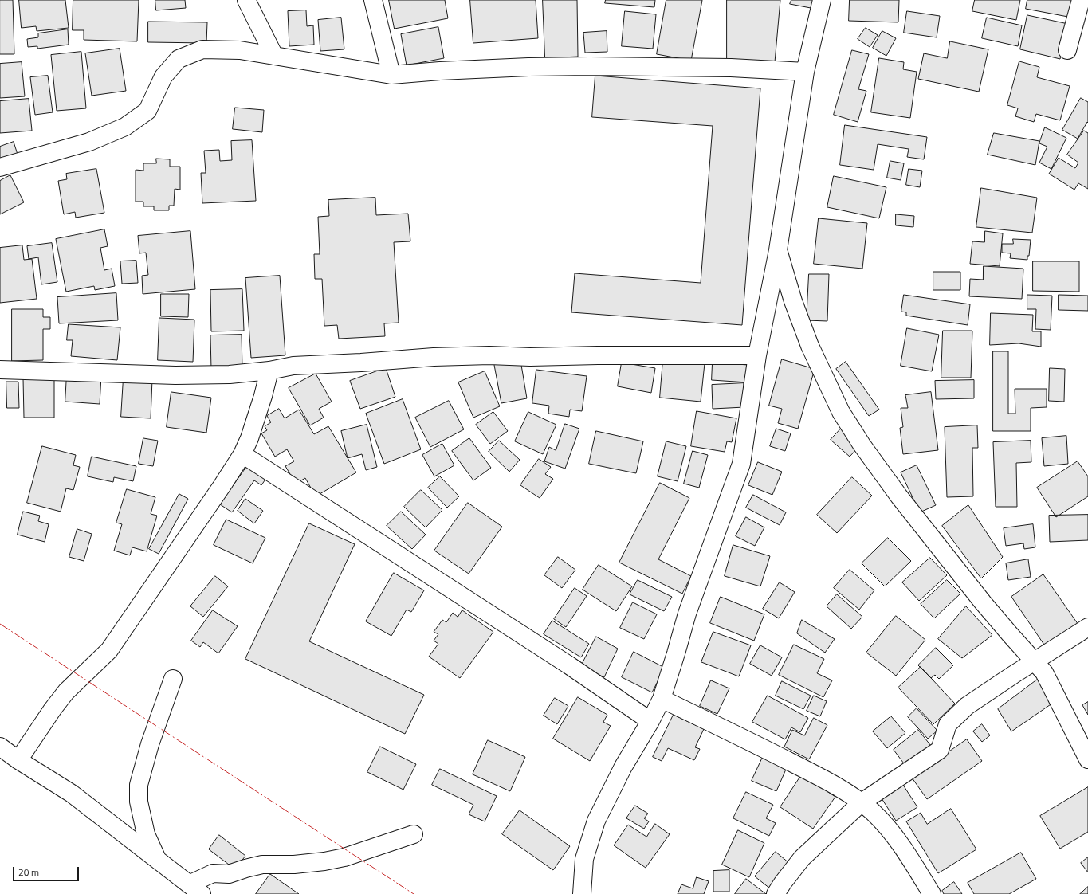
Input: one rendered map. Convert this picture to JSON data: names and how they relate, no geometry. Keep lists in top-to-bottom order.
{
  "scale_bar": "20 m"
}
